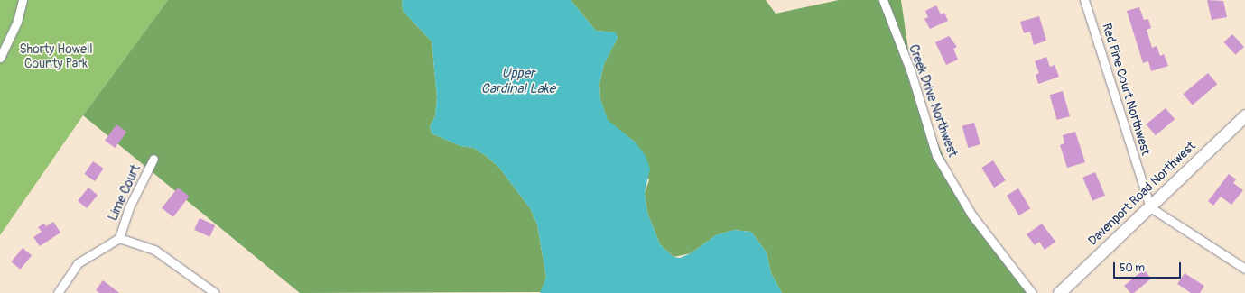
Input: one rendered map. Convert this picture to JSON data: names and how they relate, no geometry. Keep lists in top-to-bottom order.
{
  "streets": {
    "street": [
      "Red Pine Court Northwest",
      "Creek Drive Northwest",
      "Lime Court",
      "Davenport Road Northwest"
    ]
  },
  "crossings": [
    ["Red Pine Court Northwest", "Davenport Road Northwest"]
  ],
  "water": ["Upper Cardinal Lake"],
  "parks": ["Shorty Howell County Park"],
  "scale_bar": "50 m"
}
